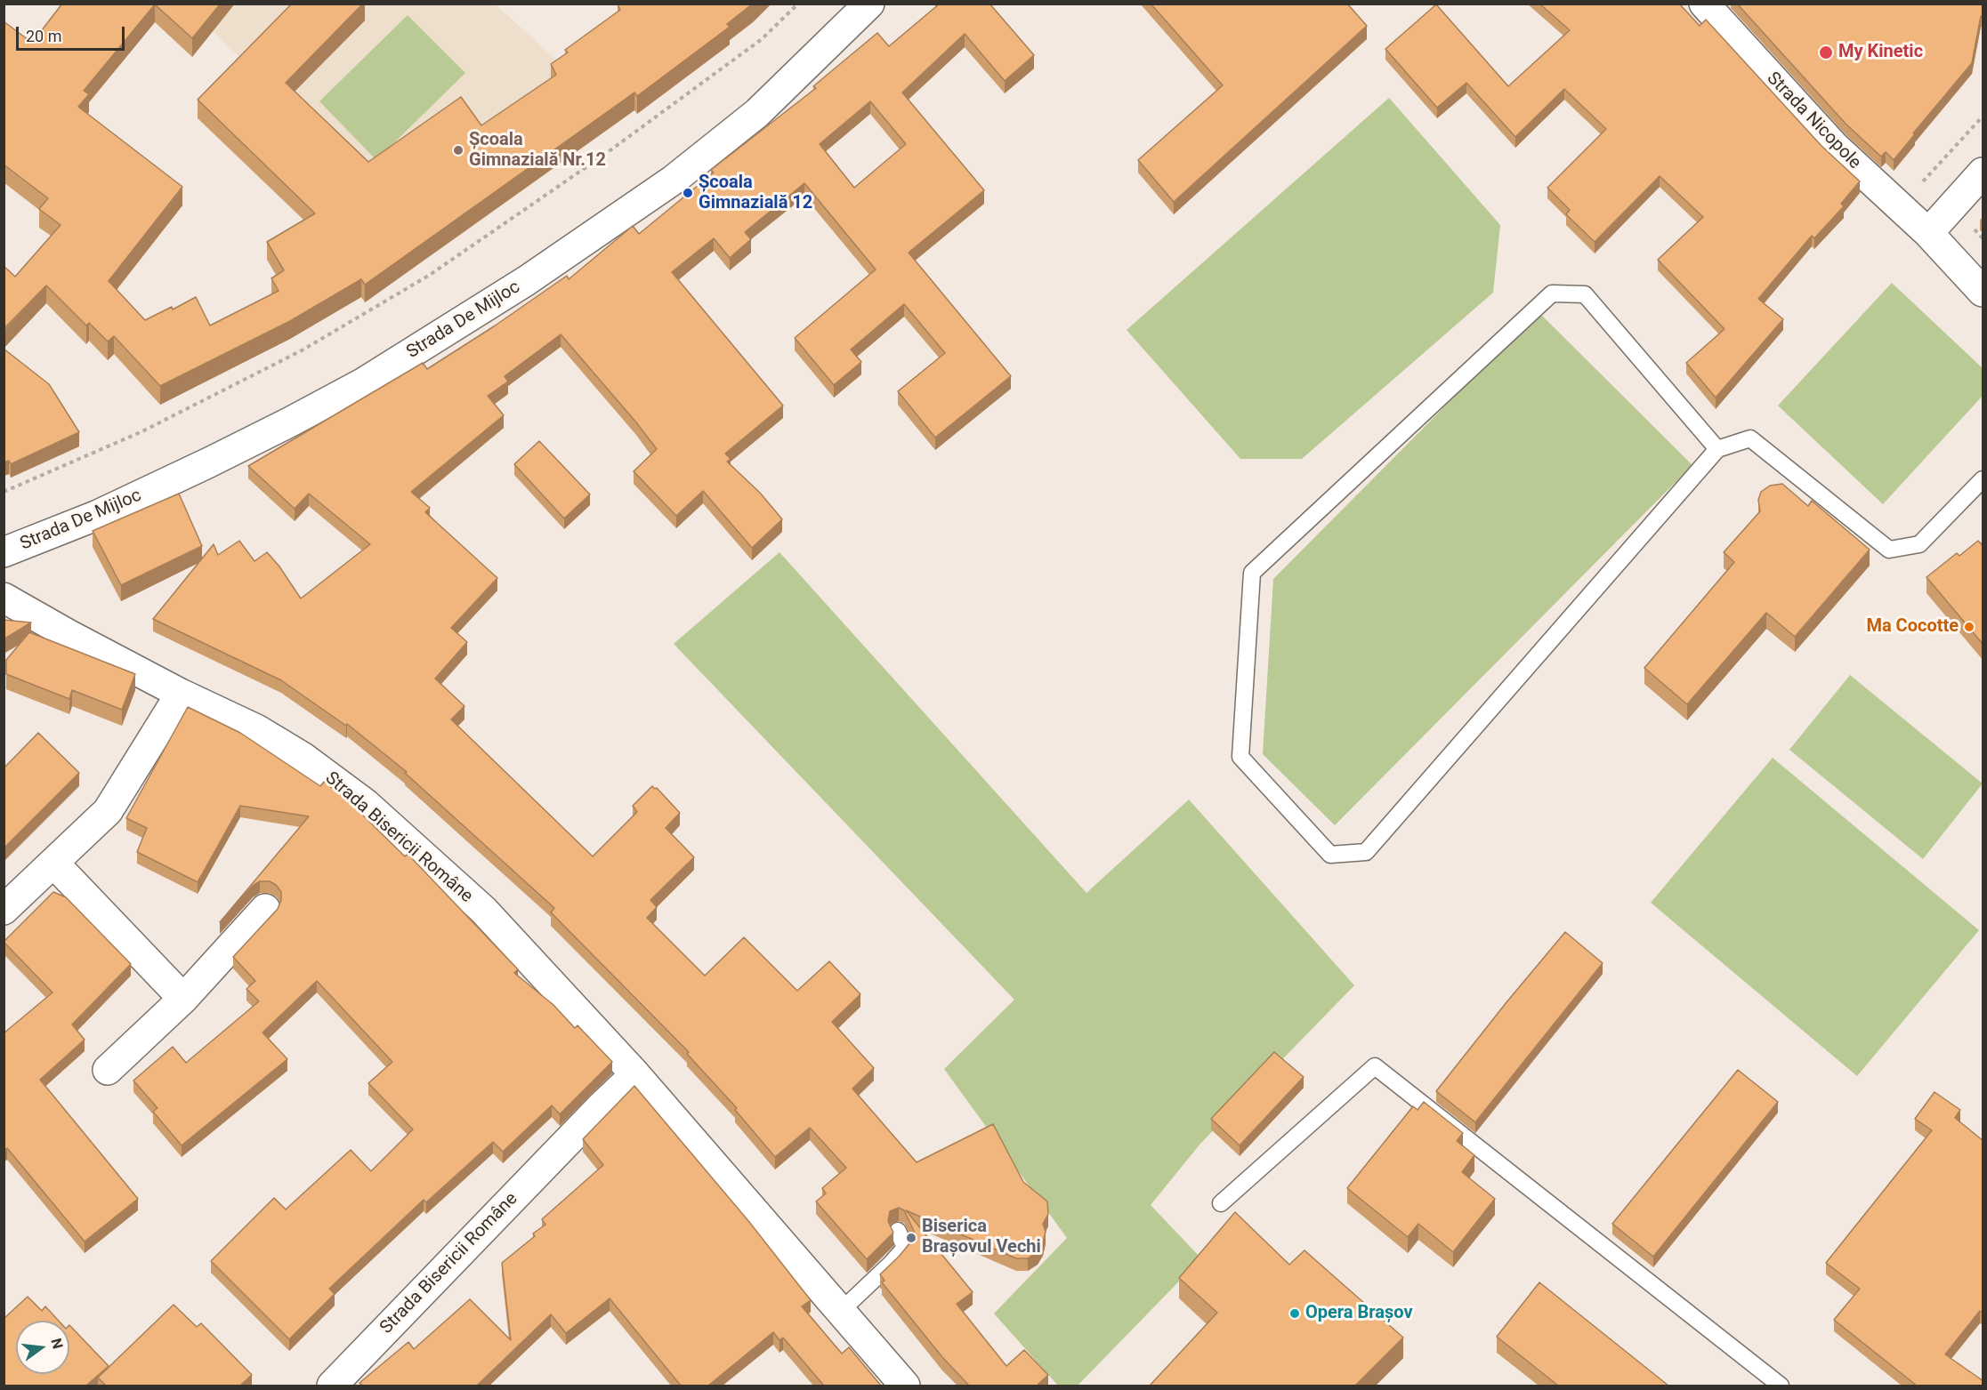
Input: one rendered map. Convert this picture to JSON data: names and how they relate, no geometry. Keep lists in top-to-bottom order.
{
  "streets": {
    "street": ["Strada Nicopole", "Strada De Mijloc", "Strada Bisericii Române"]
  },
  "places": [
    "My Kinetic",
    "Școala Gimnazială Nr.12",
    "Școala Gimnazială 12",
    "Ma Cocotte",
    "Biserica Brașovul Vechi",
    "Opera Brașov"
  ],
  "scale_bar": "20 m",
  "north": "right"
}
